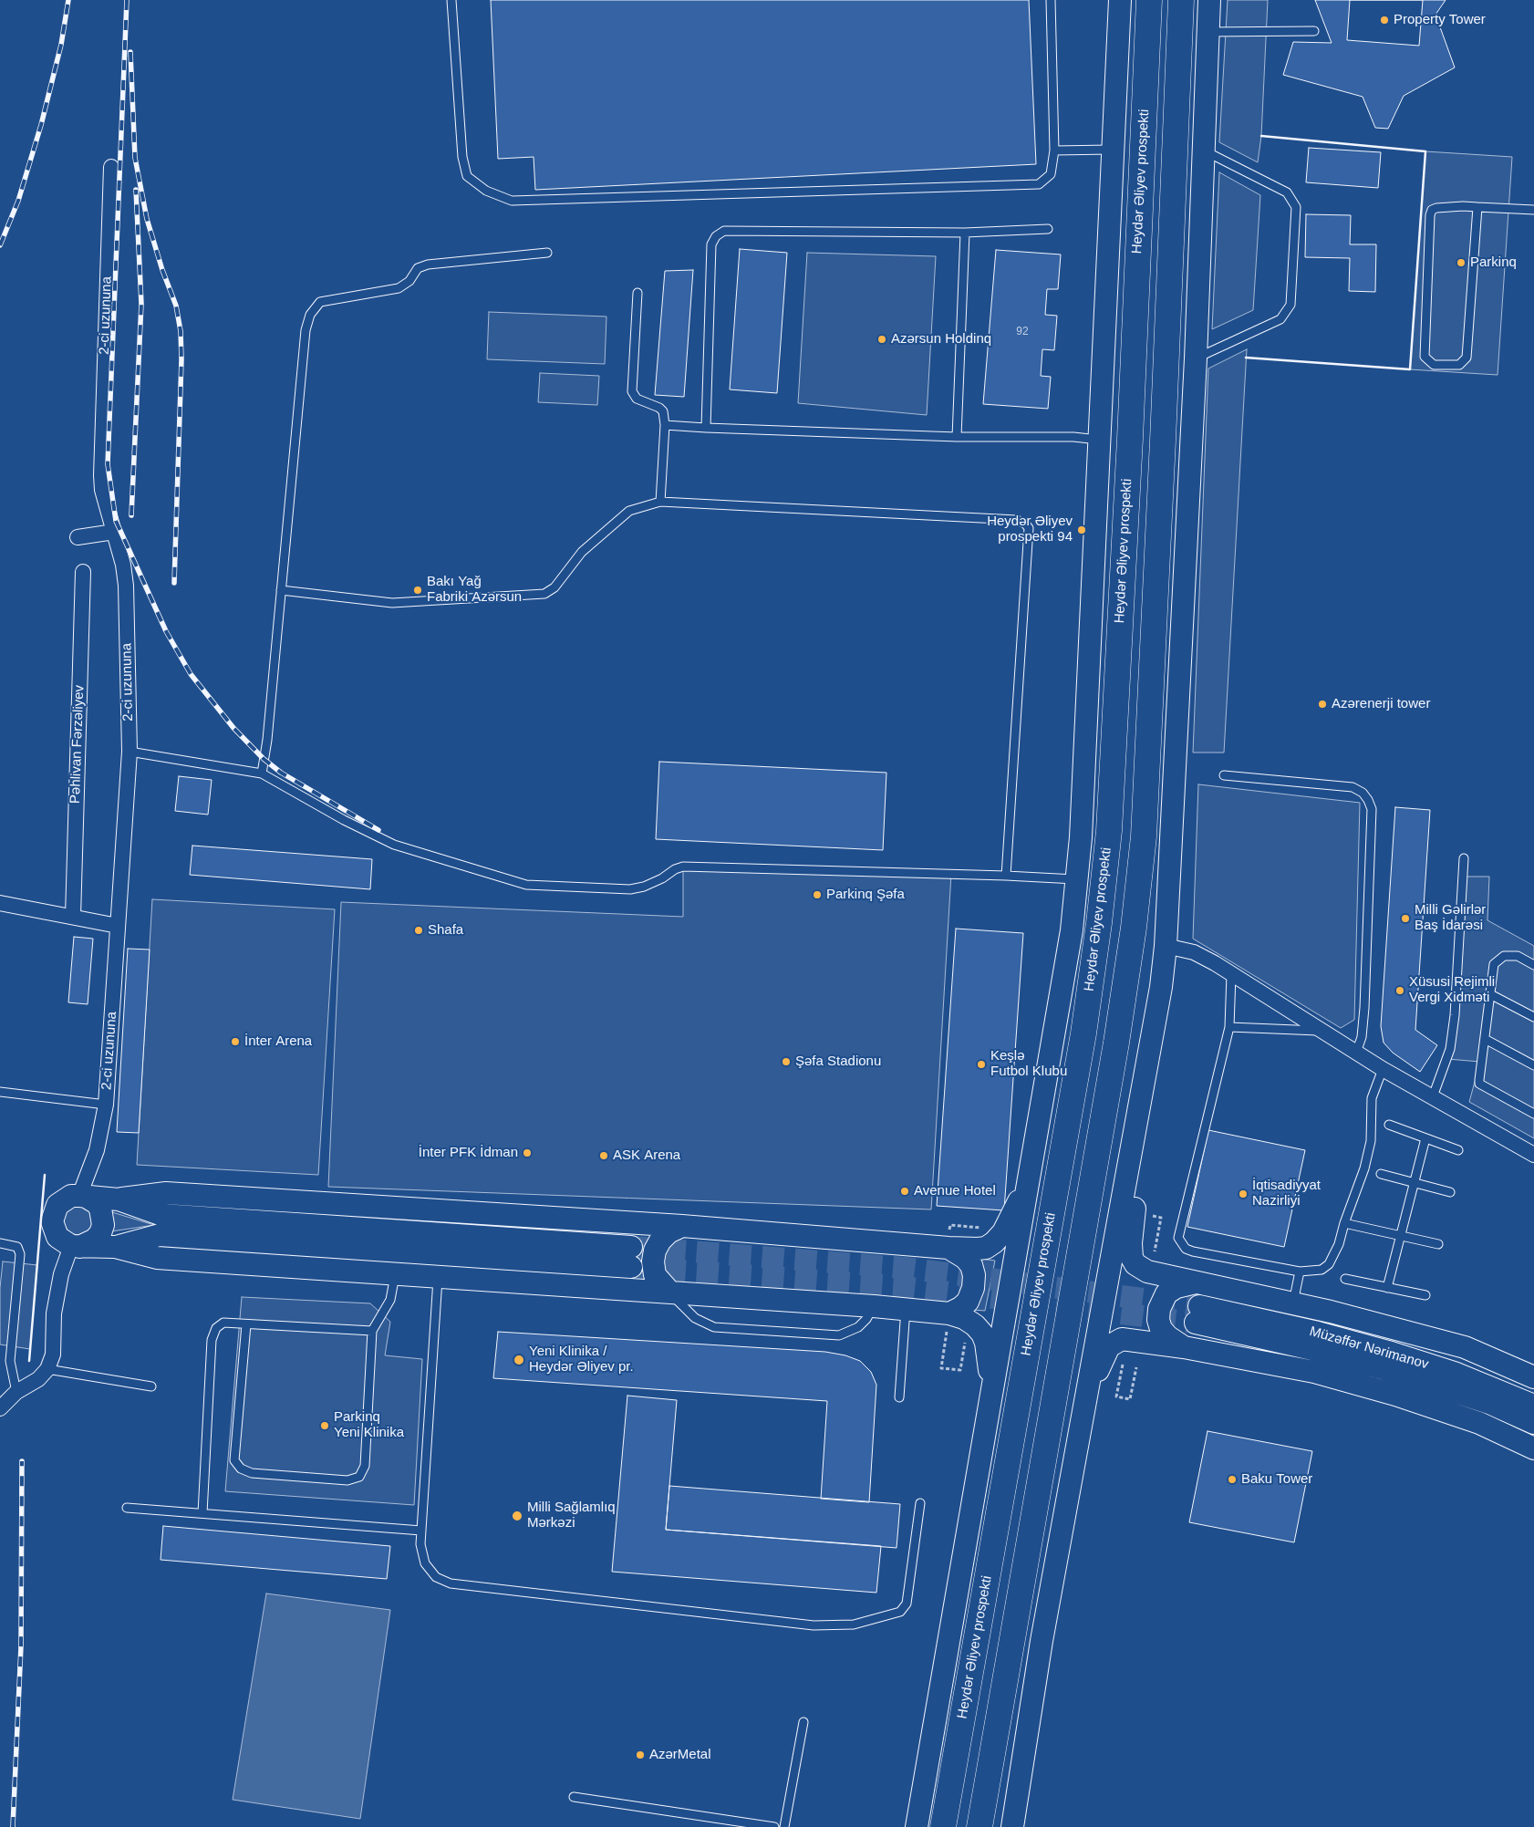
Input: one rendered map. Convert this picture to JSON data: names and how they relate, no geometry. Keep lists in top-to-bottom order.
{
  "streets": {
    "highway": ["Heydər Əliyev prospekti"],
    "main road": ["Müzəffər Nərimanov"],
    "street": ["2-ci uzununa", "Pəhlivan Fərzəliyev"]
  },
  "places": [
    "Property Tower",
    "Parkinq",
    "Azərsun Holdinq",
    "Heydər Əliyev prospekti 94",
    "Bakı Yağ Fabriki Azərsun",
    "Azərenerji tower",
    "Parkinq Şəfa",
    "Milli Gəlirlər Baş İdarəsi",
    "Shafa",
    "Xüsusi Rejimli Vergi Xidməti",
    "İnter Arena",
    "Şəfa Stadionu",
    "Keşlə Futbol Klubu",
    "İnter PFK İdman",
    "ASK Arena",
    "Avenue Hotel",
    "İqtisadiyyat Nazirliyi",
    "Yeni Klinika / Heydər Əliyev pr.",
    "Parkinq Yeni Klinika",
    "Baku Tower",
    "Milli Sağlamlıq Mərkəzi",
    "AzərMetal"
  ],
  "house_numbers": ["92"]
}
